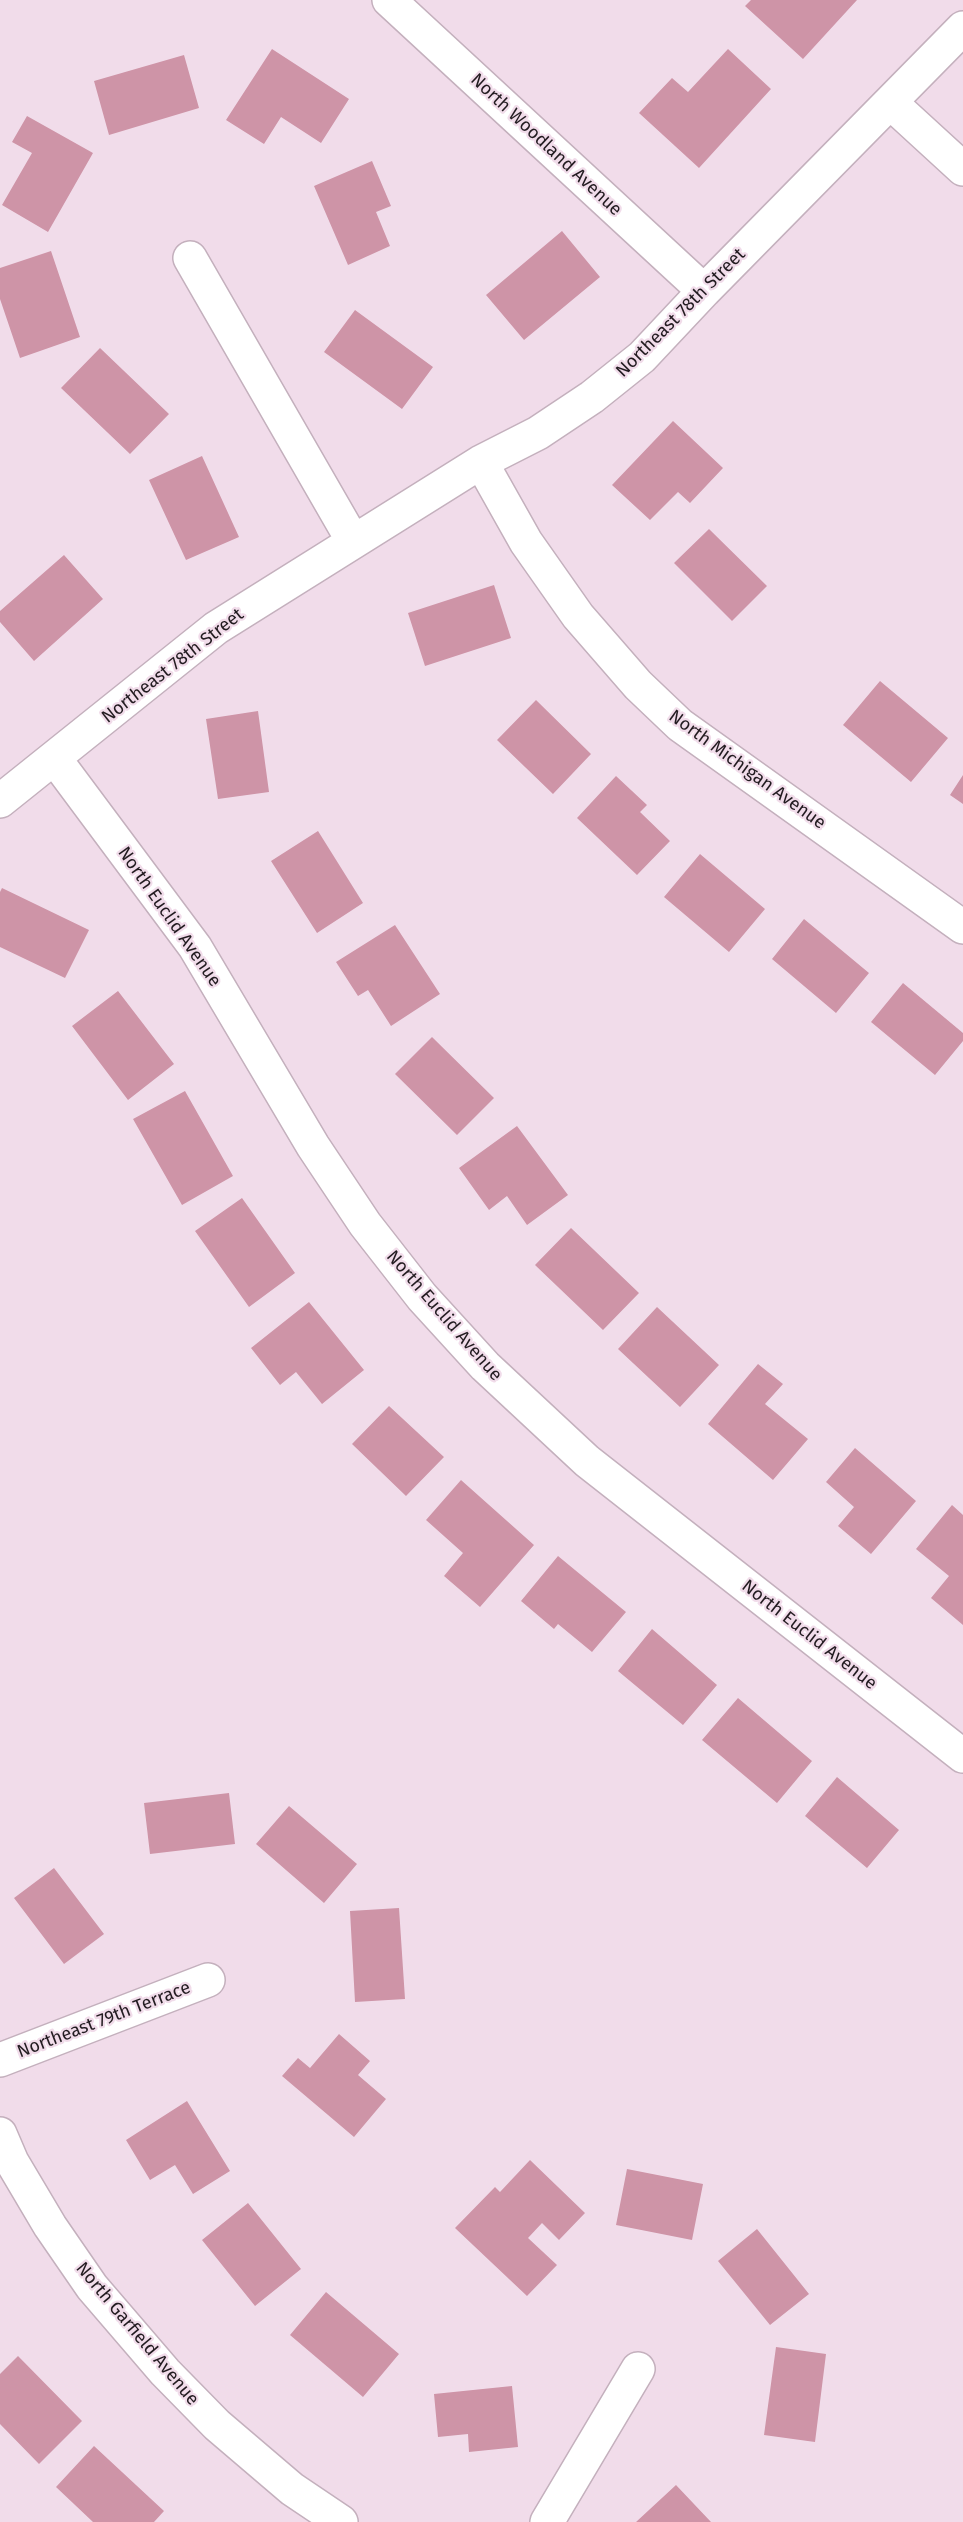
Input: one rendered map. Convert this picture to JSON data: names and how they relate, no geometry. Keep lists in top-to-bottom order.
{
  "streets": {
    "street": [
      "North Woodland Avenue",
      "Northeast 78th Street",
      "North Michigan Avenue",
      "North Euclid Avenue",
      "Northeast 79th Terrace",
      "North Garfield Avenue"
    ]
  },
  "crossings": [
    ["North Woodland Avenue", "Northeast 78th Street"],
    ["Northeast 78th Street", "North Michigan Avenue"],
    ["Northeast 78th Street", "North Euclid Avenue"]
  ]
}
